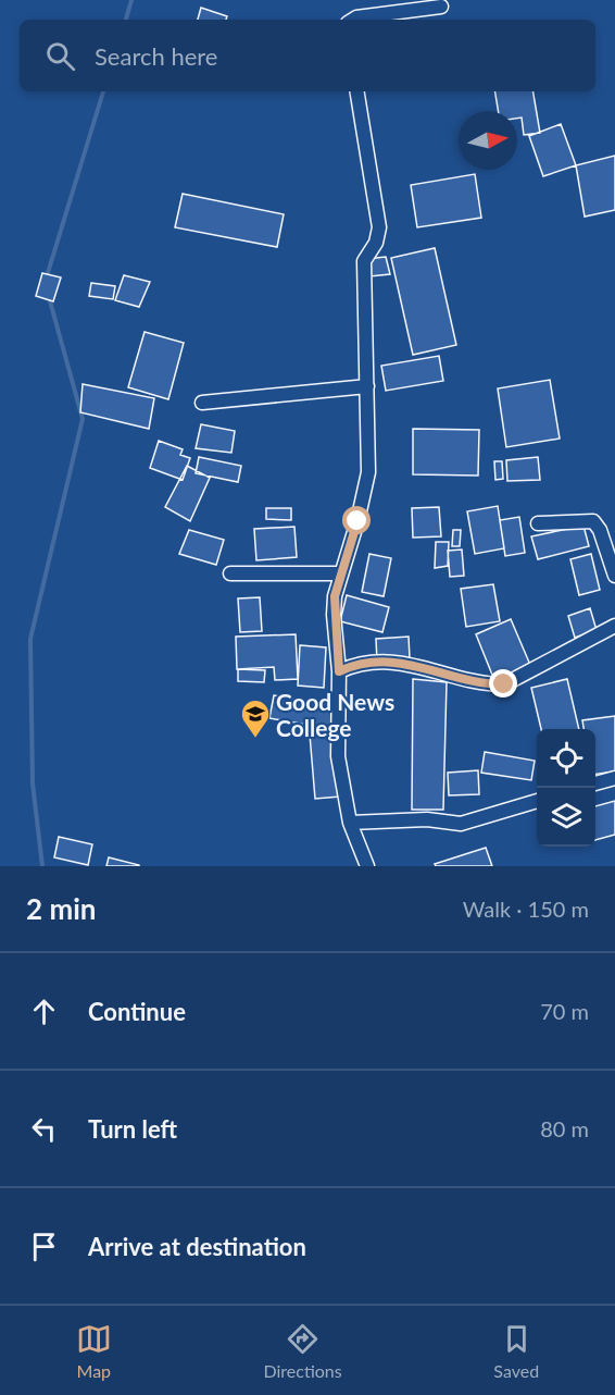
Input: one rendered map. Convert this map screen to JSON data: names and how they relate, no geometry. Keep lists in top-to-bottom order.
{
  "places": {
    "school or university": ["Good News College"]
  },
  "north": "right",
  "page": {
    "search": "Search here",
    "heading": ["2 min", "Walk · 150 m"],
    "list": [
      ["Continue", "70 m"],
      ["Turn left", "80 m"],
      "Arrive at destination"
    ],
    "nav": ["Map", "Directions", "Saved"]
  }
}
